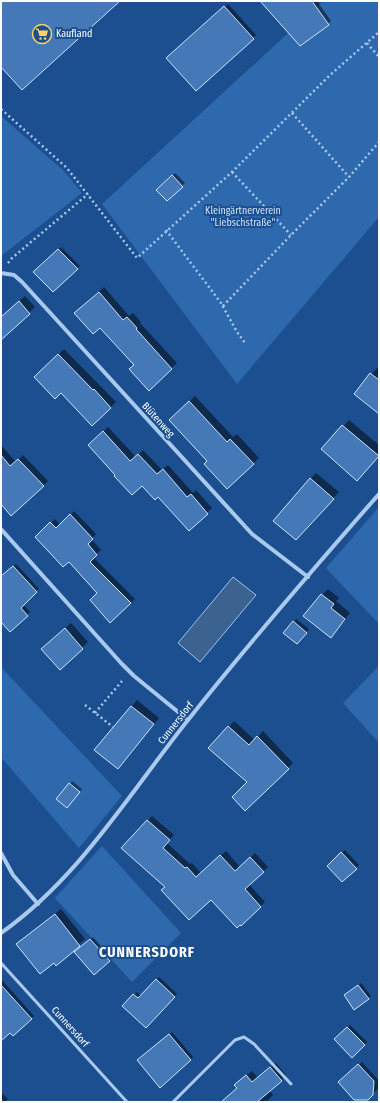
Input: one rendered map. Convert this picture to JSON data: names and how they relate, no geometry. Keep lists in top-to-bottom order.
{
  "streets": {
    "street": ["Blütenweg", "Cunnersdorf"]
  },
  "crossings": [
    ["Blütenweg", "Cunnersdorf"]
  ],
  "districts": ["CUNNERSDORF"],
  "parks": ["Kleingärtnerverein \"Liebschstraße\""],
  "places": {
    "supermarket": ["Kaufland"]
  }
}
